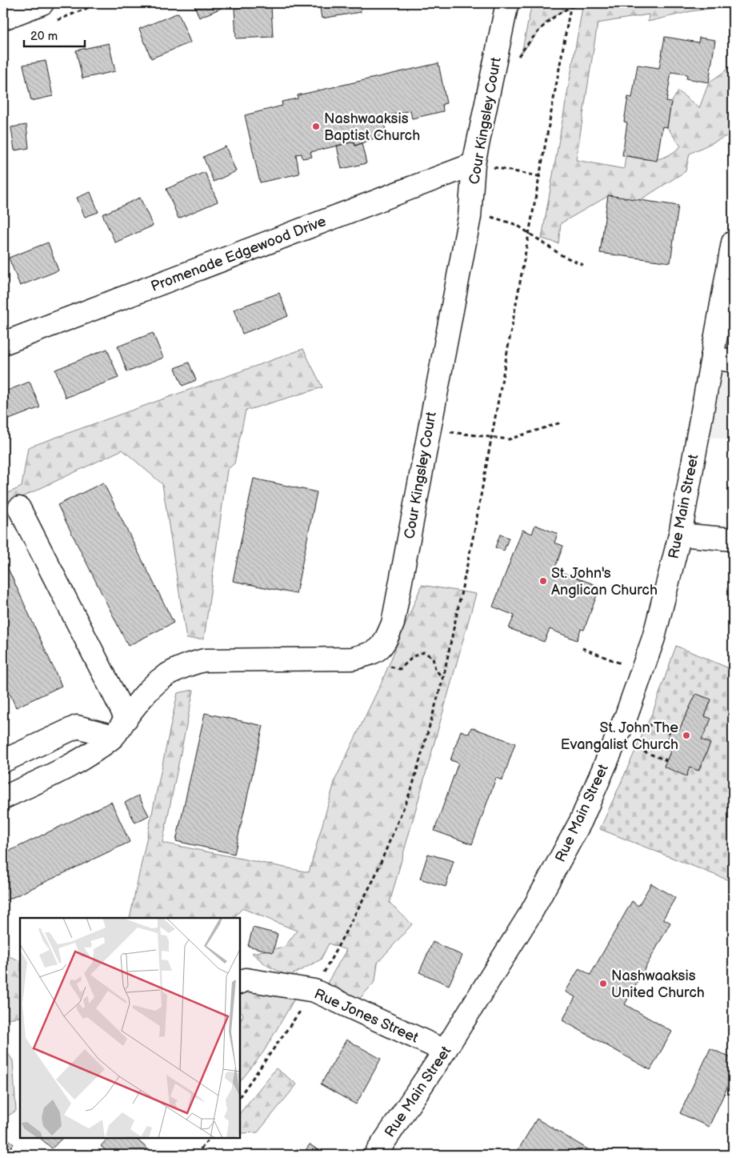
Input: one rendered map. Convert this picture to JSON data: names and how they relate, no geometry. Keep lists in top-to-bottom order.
{
  "streets": {
    "street": [
      "Cour Kingsley Court",
      "Promenade Edgewood Drive",
      "Rue Main Street",
      "Rue Jones Street"
    ]
  },
  "crossings": [
    ["Cour Kingsley Court", "Promenade Edgewood Drive"],
    ["Rue Main Street", "Rue Jones Street"]
  ],
  "places": [
    "Nashwaaksis Baptist Church",
    "St. John's Anglican Church",
    "St. John The Evangalist Church",
    "Nashwaaksis United Church"
  ],
  "scale_bar": "20 m"
}
